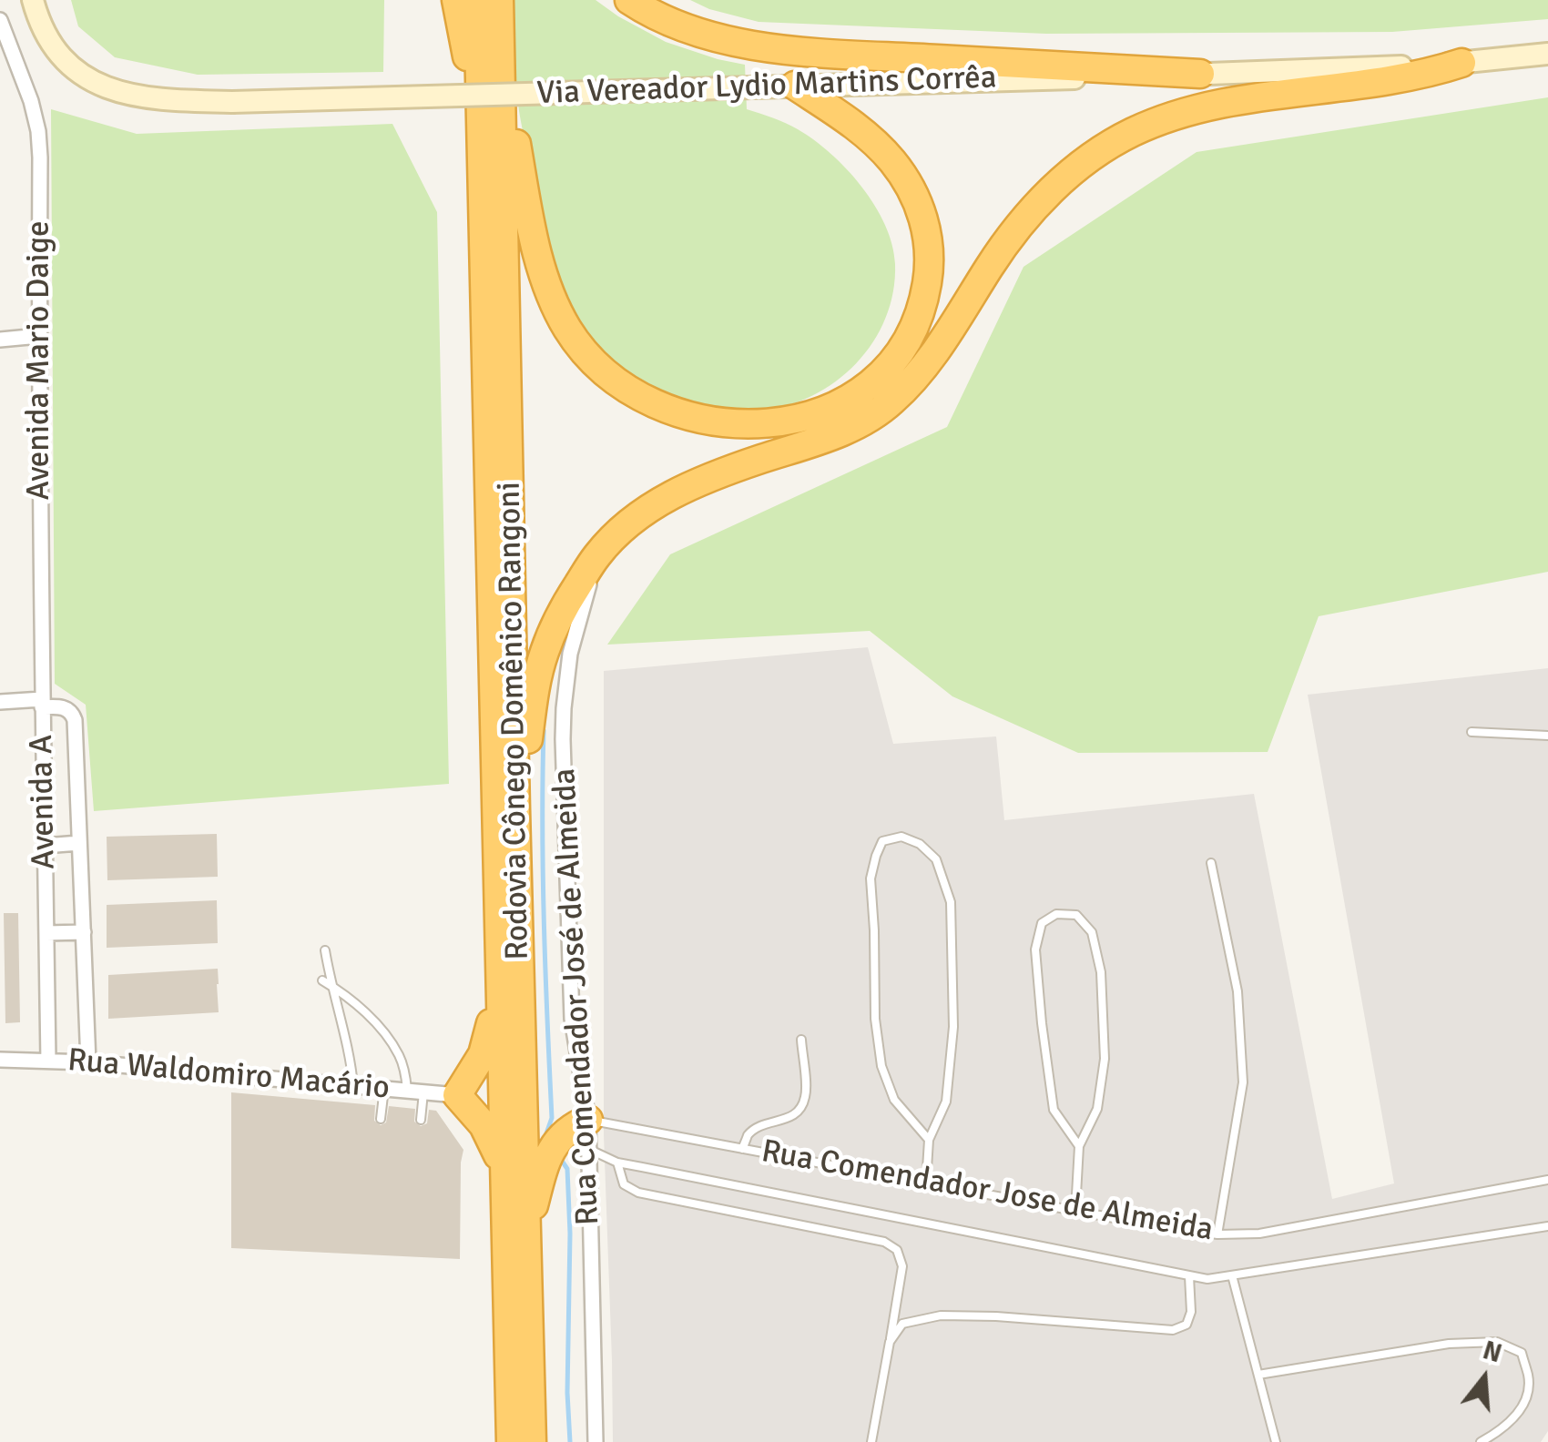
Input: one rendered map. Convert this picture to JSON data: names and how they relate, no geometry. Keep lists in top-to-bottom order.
{
  "streets": {
    "highway": ["Rodovia Cônego Domênico Rangoni"],
    "main road": ["Via Vereador Lydio Martins Corrêa"],
    "street": [
      "Avenida Mario Daige",
      "Avenida A",
      "Rua Comendador José de Almeida",
      "Rua Waldomiro Macário"
    ],
    "lane": ["Rua Comendador Jose de Almeida"]
  },
  "crossings": [
    ["Avenida Mario Daige", "Avenida A"],
    ["Avenida A", "Rua Waldomiro Macário"],
    ["Rua Comendador José de Almeida", "Rua Comendador Jose de Almeida"]
  ],
  "north": "top"
}
